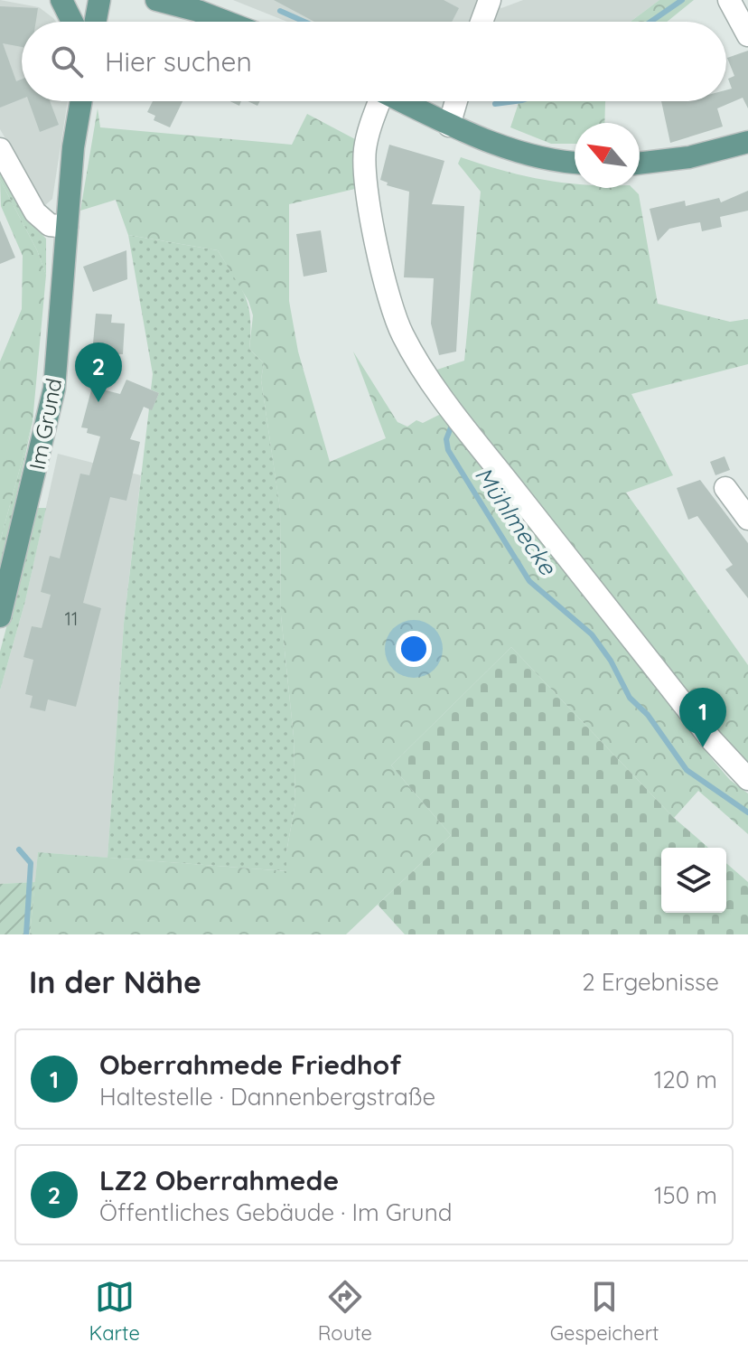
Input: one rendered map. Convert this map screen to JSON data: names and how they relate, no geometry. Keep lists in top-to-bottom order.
{
  "streets": {
    "main road": ["Im Grund"]
  },
  "water": ["Mühlmecke"],
  "house_numbers": ["11"],
  "north": "top left",
  "page": {
    "search": "Hier suchen",
    "pins": ["2", "1"],
    "heading": ["In der Nähe", "2 Ergebnisse"],
    "list": [
      {
        "mark": "1",
        "name": "Oberrahmede Friedhof",
        "note": "Haltestelle · Dannenbergstraße",
        "value": "120 m"
      },
      {
        "mark": "2",
        "name": "LZ2 Oberrahmede",
        "note": "Öffentliches Gebäude · Im Grund",
        "value": "150 m"
      }
    ],
    "nav": ["Karte", "Route", "Gespeichert"]
  }
}
